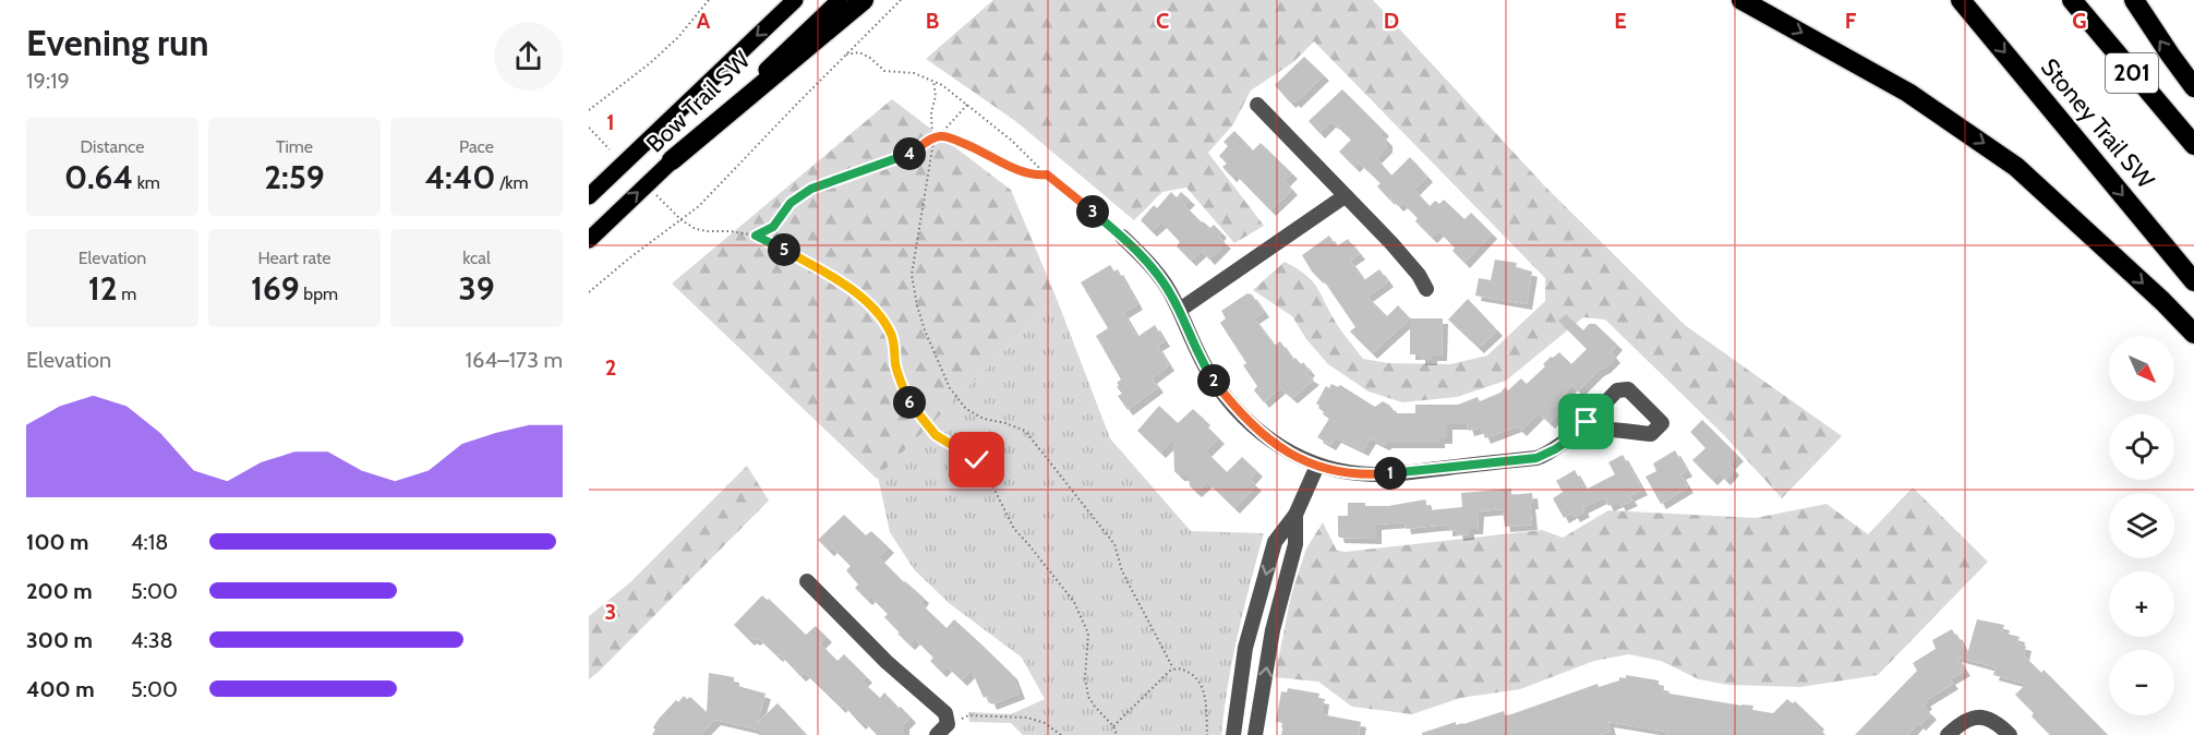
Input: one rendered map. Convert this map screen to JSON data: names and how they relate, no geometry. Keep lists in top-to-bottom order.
{
  "streets": {
    "highway": ["201", "Stoney Trail SW"],
    "main road": ["Bow Trail SW"]
  },
  "north": "bottom right",
  "page": {
    "heading": ["Evening run", "19:19"],
    "stats": [
      ["Distance", "0.64 km"],
      ["Time", "2:59"],
      ["Pace", "4:40 /km"],
      ["Elevation", "12 m"],
      ["Heart rate", "169 bpm"],
      ["kcal", "39"]
    ],
    "pins": [
      "4",
      "3",
      "5",
      "2",
      "6",
      "1"
    ],
    "chart": ["Elevation", "164–173 m"],
    "map_buttons": ["+", "−"],
    "list": [
      {
        "name": "100 m",
        "note": "4:18"
      },
      {
        "name": "200 m",
        "note": "5:00"
      },
      {
        "name": "300 m",
        "note": "4:38"
      },
      {
        "name": "400 m",
        "note": "5:00"
      }
    ]
  },
  "grid": {
    "columns": [
      "A",
      "B",
      "C",
      "D",
      "E",
      "F",
      "G"
    ],
    "rows": ["1", "2", "3"]
  }
}
